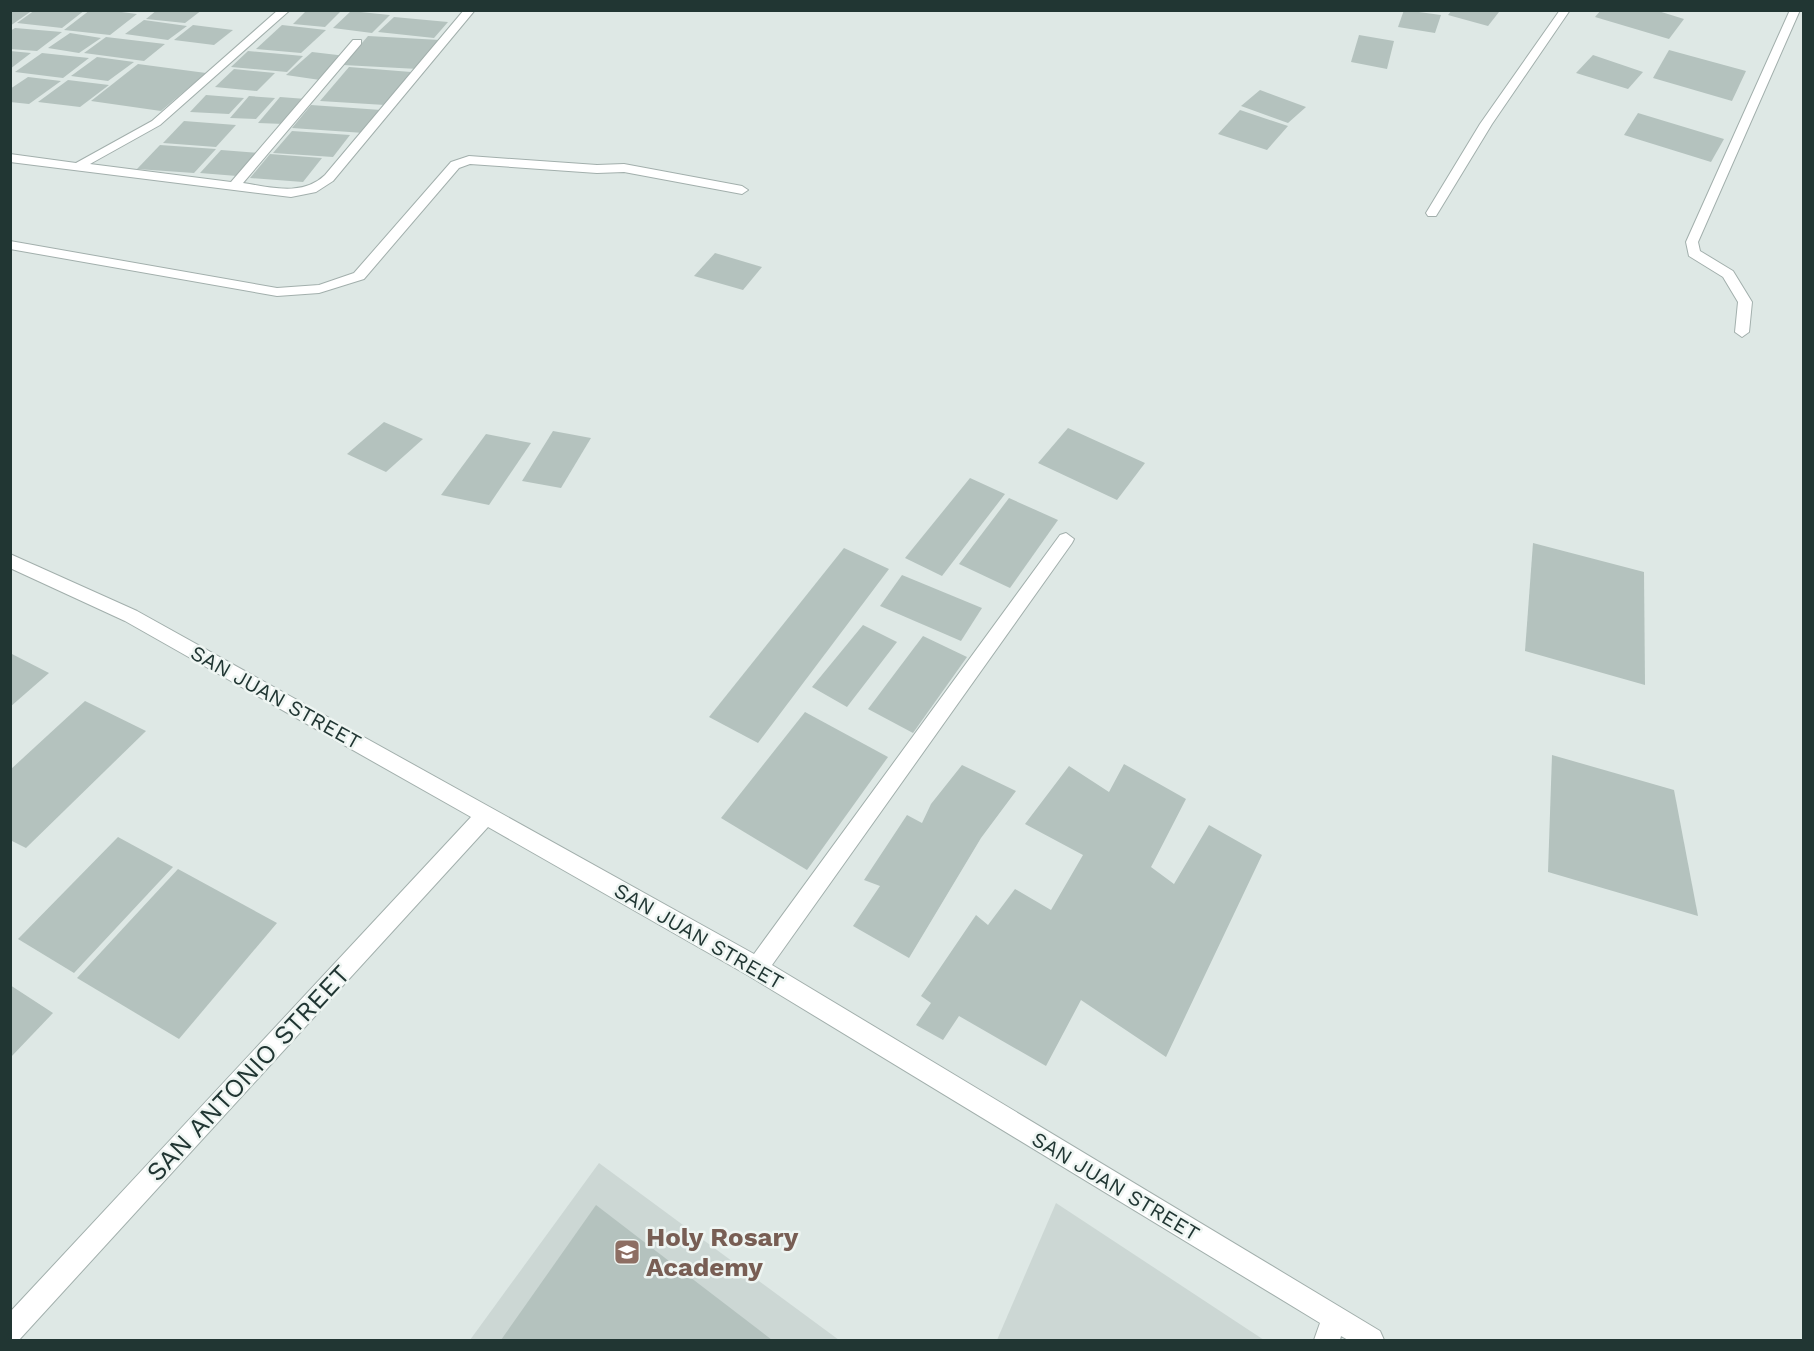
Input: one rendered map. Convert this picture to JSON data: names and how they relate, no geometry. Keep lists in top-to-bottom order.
{
  "streets": {
    "street": ["SAN JUAN STREET", "SAN ANTONIO STREET"]
  },
  "crossings": [
    ["SAN JUAN STREET", "SAN ANTONIO STREET"]
  ],
  "places": {
    "school or university": ["Holy Rosary Academy"]
  }
}
